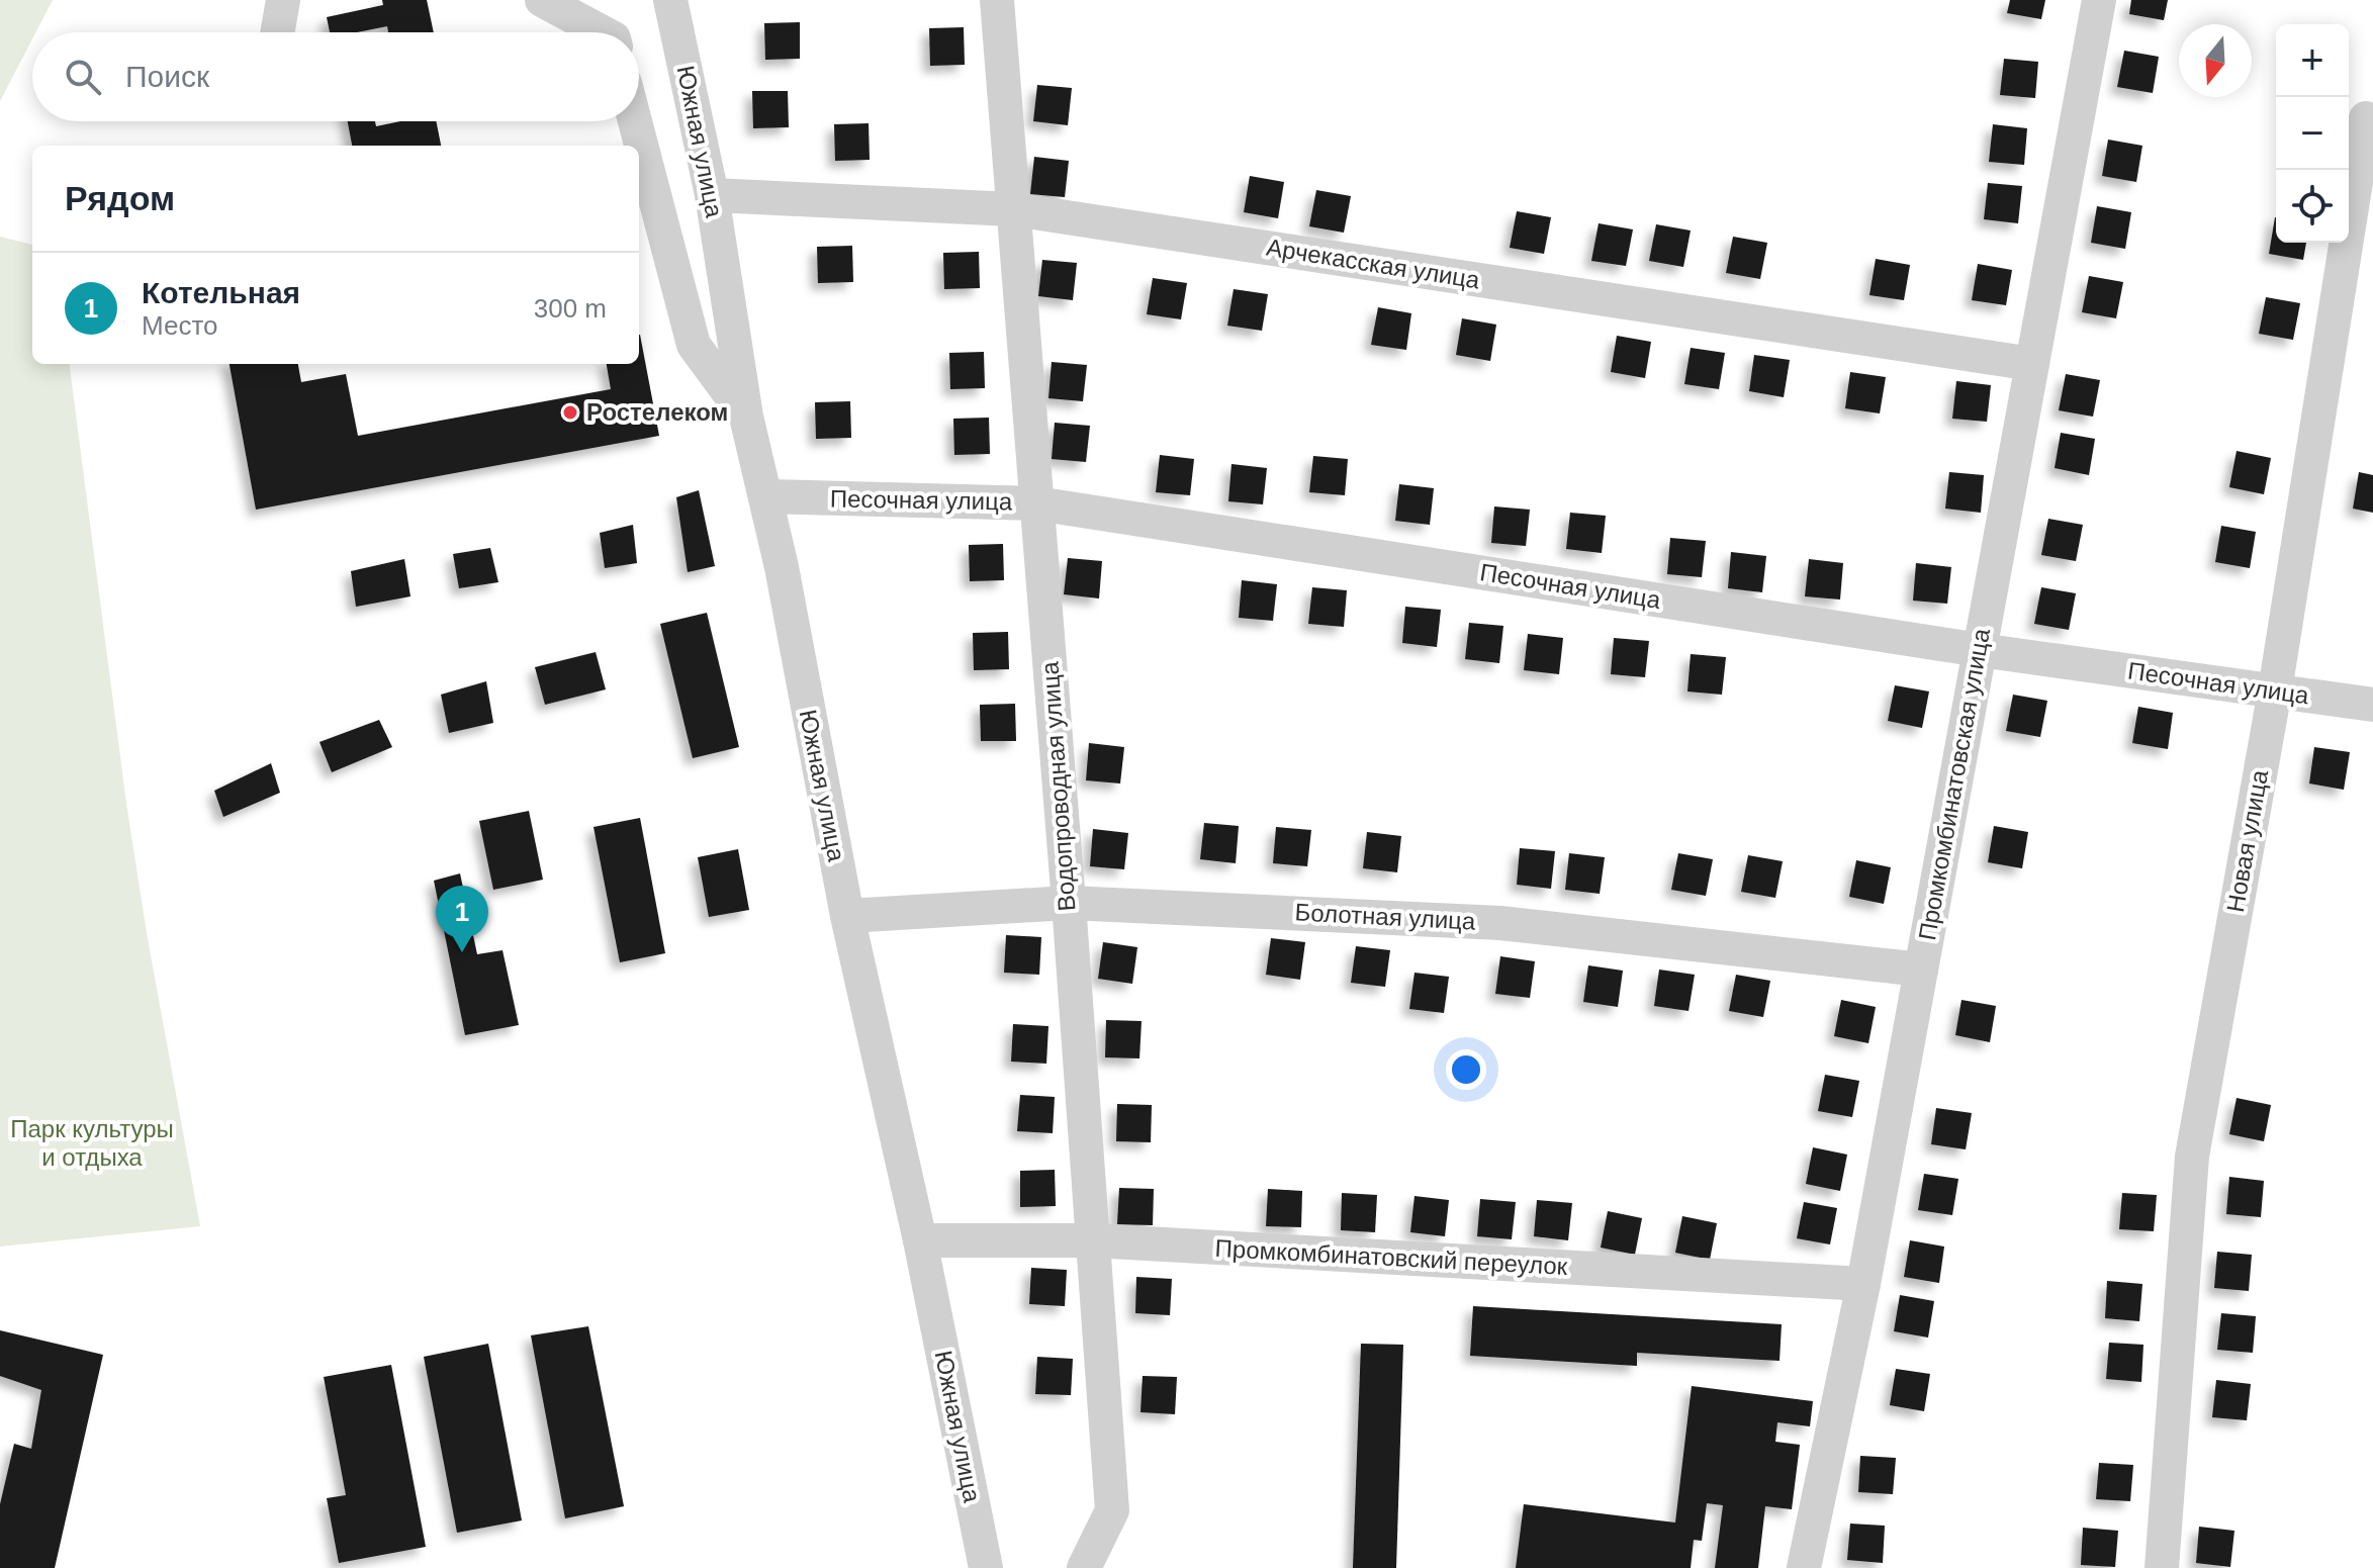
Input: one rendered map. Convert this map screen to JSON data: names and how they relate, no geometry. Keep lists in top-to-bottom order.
{
  "streets": {
    "street": [
      "Южная улица",
      "Арчекасская улица",
      "Песочная улица",
      "Промкомбинатовская улица",
      "Водопроводная улица",
      "Новая улица",
      "Болотная улица",
      "Промкомбинатовский переулок"
    ]
  },
  "crossings": [
    ["Южная улица", "Арчекасская улица"],
    ["Южная улица", "Песочная улица"],
    ["Южная улица", "Болотная улица"],
    ["Южная улица", "Промкомбинатовский переулок"],
    ["Арчекасская улица", "Промкомбинатовская улица"],
    ["Арчекасская улица", "Водопроводная улица"],
    ["Песочная улица", "Промкомбинатовская улица"],
    ["Песочная улица", "Водопроводная улица"],
    ["Песочная улица", "Новая улица"],
    ["Промкомбинатовская улица", "Болотная улица"],
    ["Промкомбинатовская улица", "Промкомбинатовский переулок"],
    ["Водопроводная улица", "Болотная улица"],
    ["Водопроводная улица", "Промкомбинатовский переулок"]
  ],
  "parks": ["Парк культуры и отдыха"],
  "places": ["Ростелеком"],
  "north": "bottom",
  "page": {
    "map_buttons": ["+", "−"],
    "search": "Поиск",
    "heading": "Рядом",
    "list": [
      {
        "mark": "1",
        "name": "Котельная",
        "note": "Место",
        "value": "300 m"
      }
    ],
    "pins": "1"
  }
}
